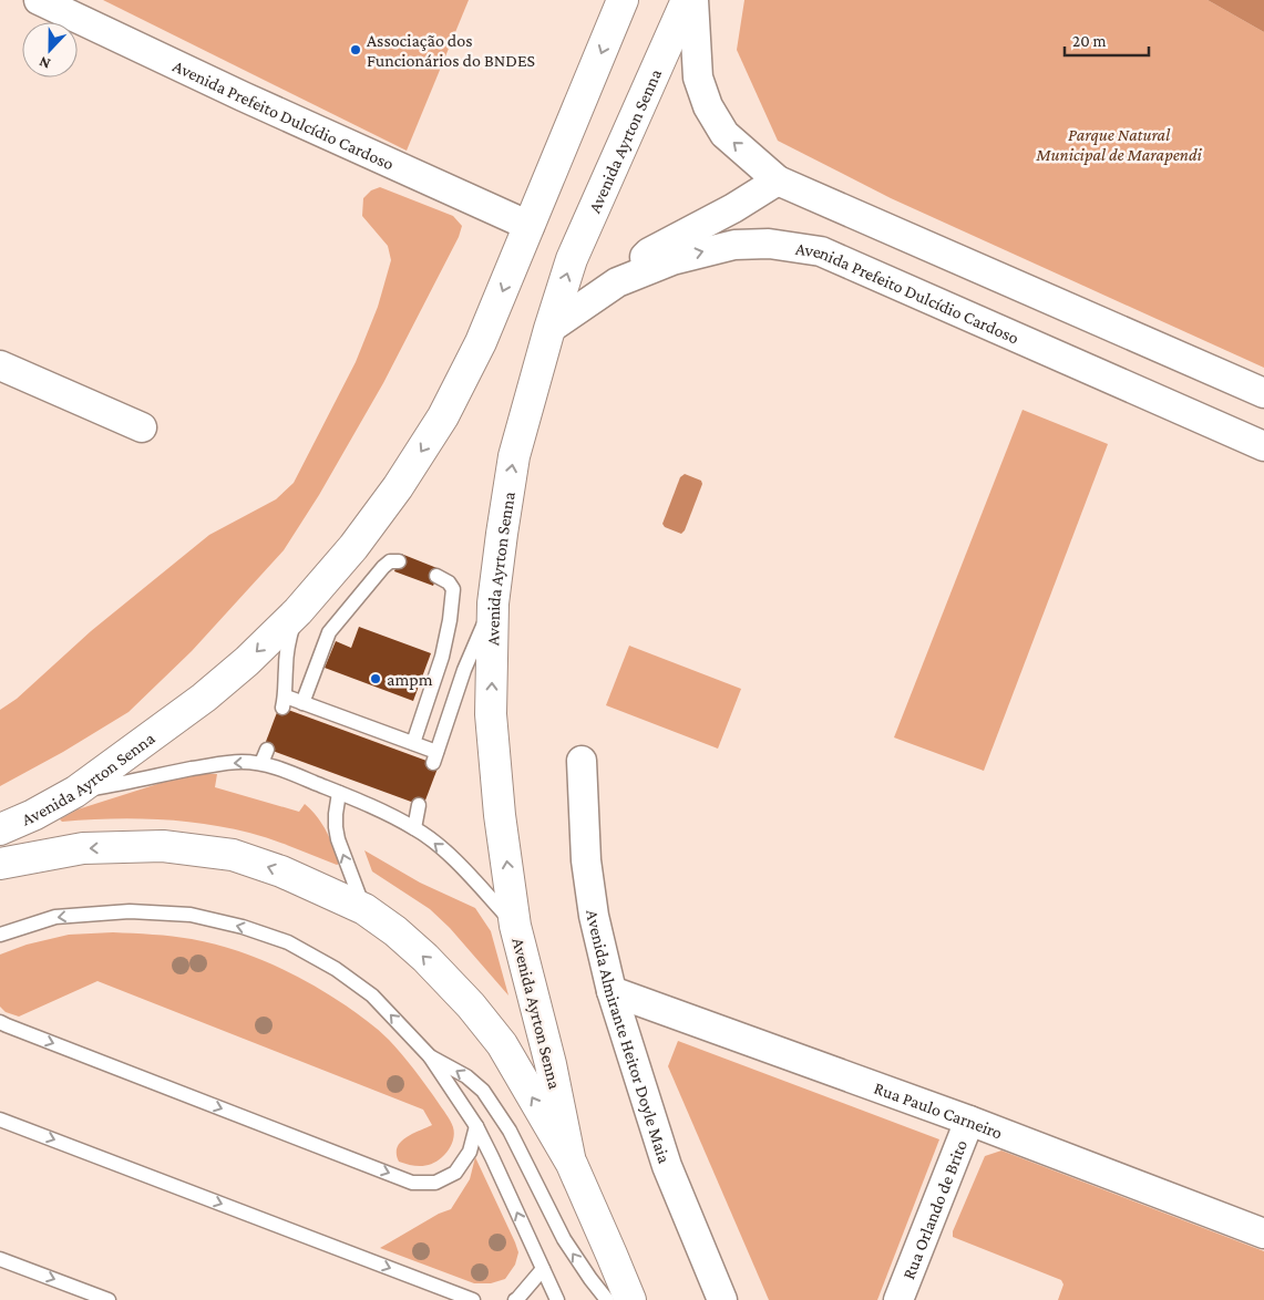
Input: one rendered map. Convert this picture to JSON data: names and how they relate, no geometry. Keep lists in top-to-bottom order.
{
  "streets": {
    "main road": ["Avenida Ayrton Senna"],
    "street": [
      "Avenida Prefeito Dulcídio Cardoso",
      "Avenida Almirante Heitor Doyle Maia",
      "Rua Paulo Carneiro",
      "Rua Orlando de Brito"
    ]
  },
  "crossings": [
    ["Avenida Prefeito Dulcídio Cardoso", "Avenida Ayrton Senna"],
    ["Avenida Almirante Heitor Doyle Maia", "Rua Paulo Carneiro"],
    ["Rua Paulo Carneiro", "Rua Orlando de Brito"]
  ],
  "parks": ["Parque Natural Municipal de Marapendi"],
  "places": ["Associação dos Funcionários do BNDES", "ampm"],
  "scale_bar": "20 m",
  "north": "bottom"
}
